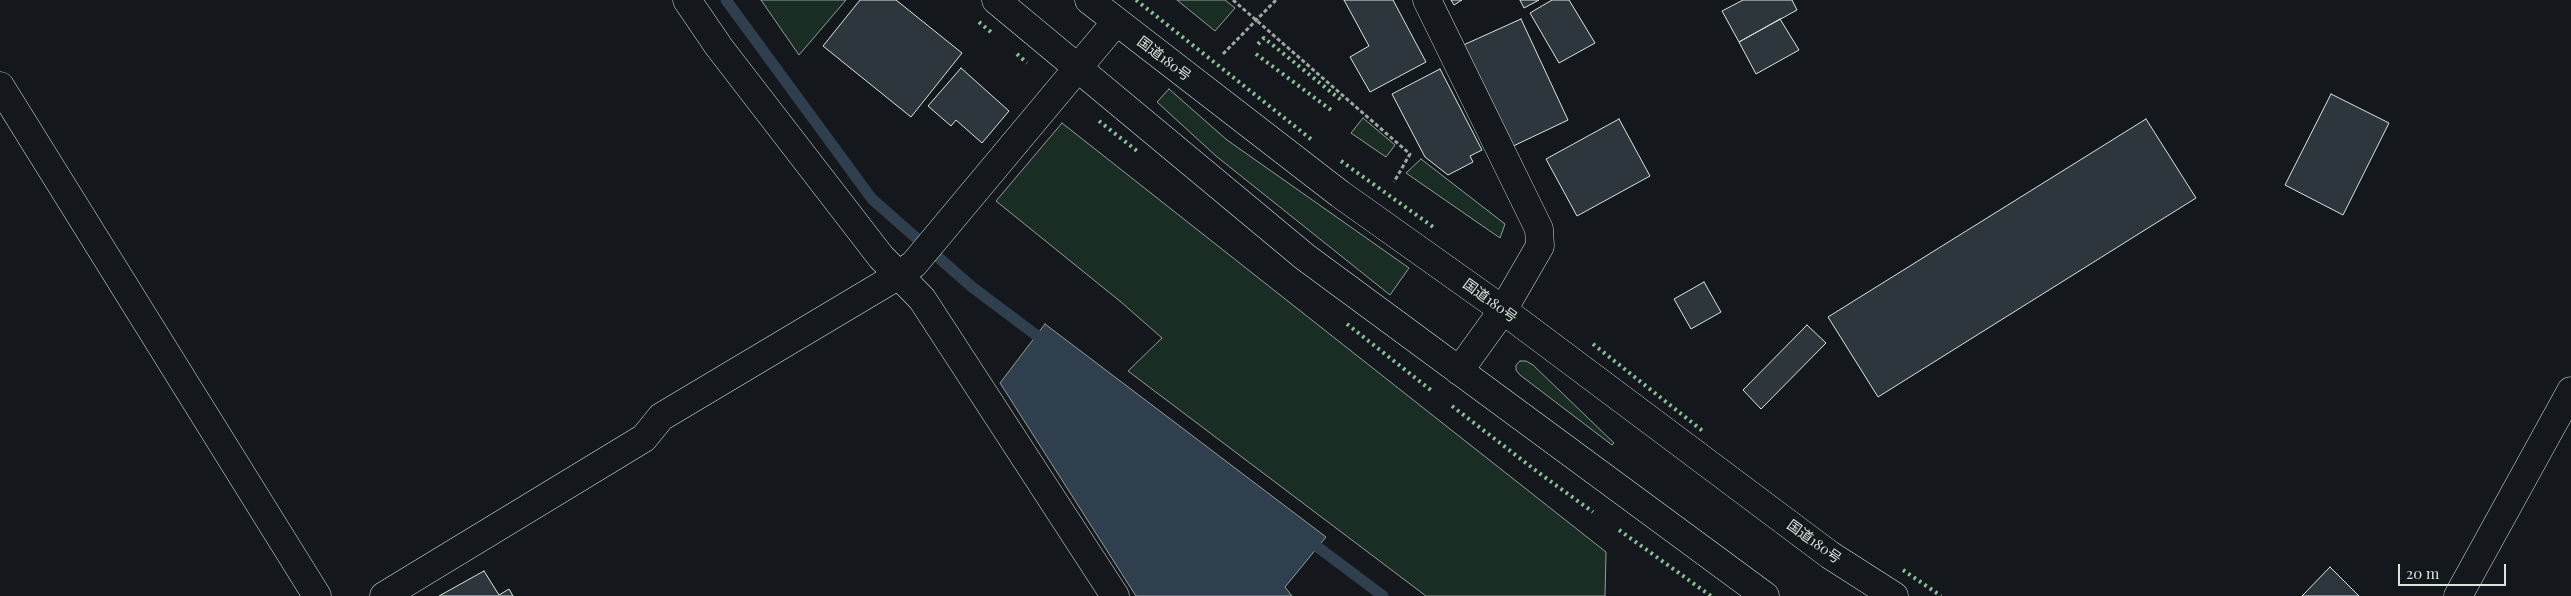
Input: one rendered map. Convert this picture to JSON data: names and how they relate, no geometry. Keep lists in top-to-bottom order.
{
  "streets": {
    "main road": ["国道180号"]
  },
  "scale_bar": "20 m"
}
